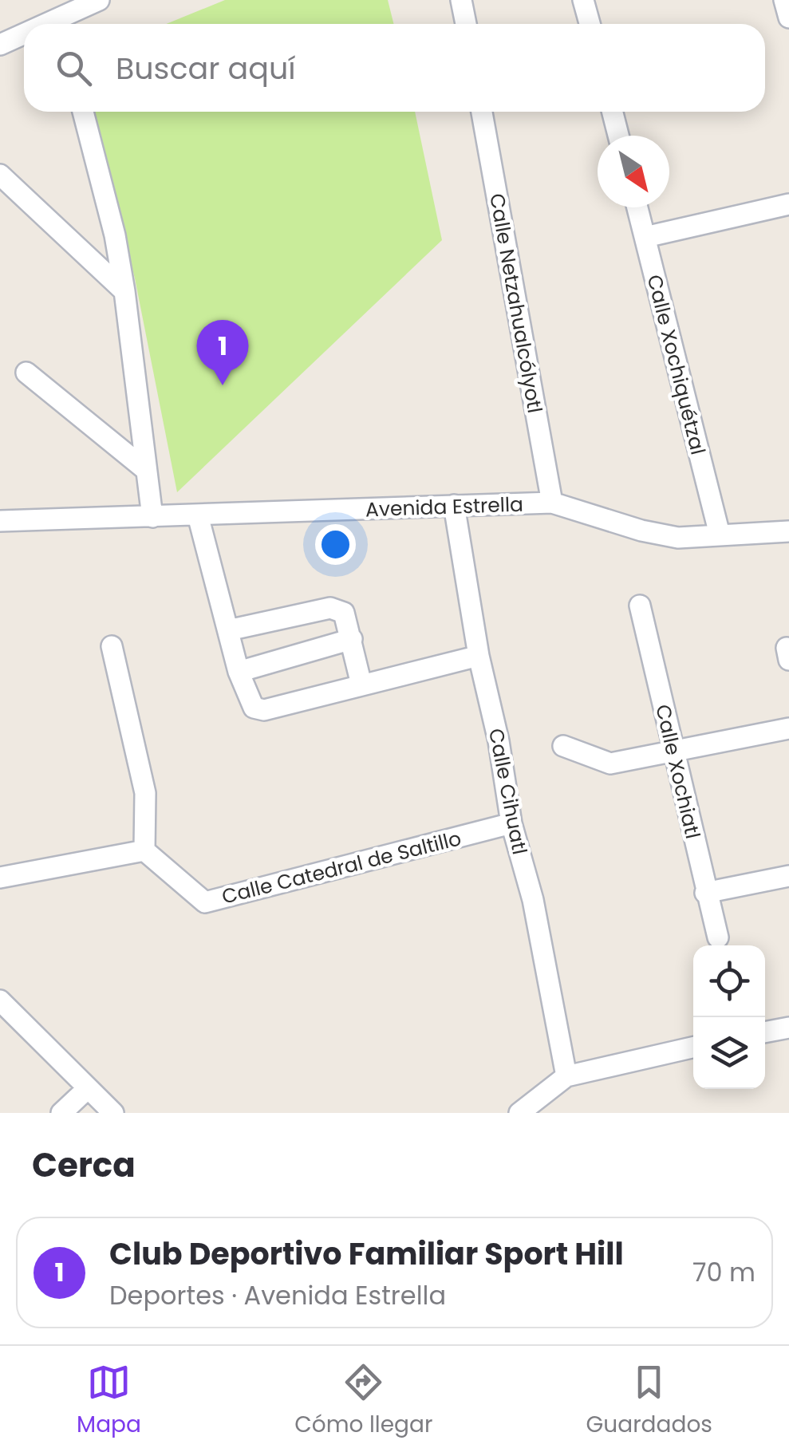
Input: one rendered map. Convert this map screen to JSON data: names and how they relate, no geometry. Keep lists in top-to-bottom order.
{
  "streets": {
    "street": [
      "Calle Netzahualcólyotl",
      "Calle Xochiquétzal",
      "Avenida Estrella",
      "Calle Xochiatl",
      "Calle Cihuatl",
      "Calle Catedral de Saltillo"
    ]
  },
  "crossings": [
    ["Calle Netzahualcólyotl", "Avenida Estrella"],
    ["Calle Xochiquétzal", "Avenida Estrella"],
    ["Avenida Estrella", "Calle Cihuatl"],
    ["Calle Cihuatl", "Calle Catedral de Saltillo"]
  ],
  "north": "bottom right",
  "page": {
    "search": "Buscar aquí",
    "pins": "1",
    "heading": "Cerca",
    "list": [
      {
        "mark": "1",
        "name": "Club Deportivo Familiar Sport Hill",
        "note": "Deportes · Avenida Estrella",
        "value": "70 m"
      }
    ],
    "nav": ["Mapa", "Cómo llegar", "Guardados"]
  }
}
